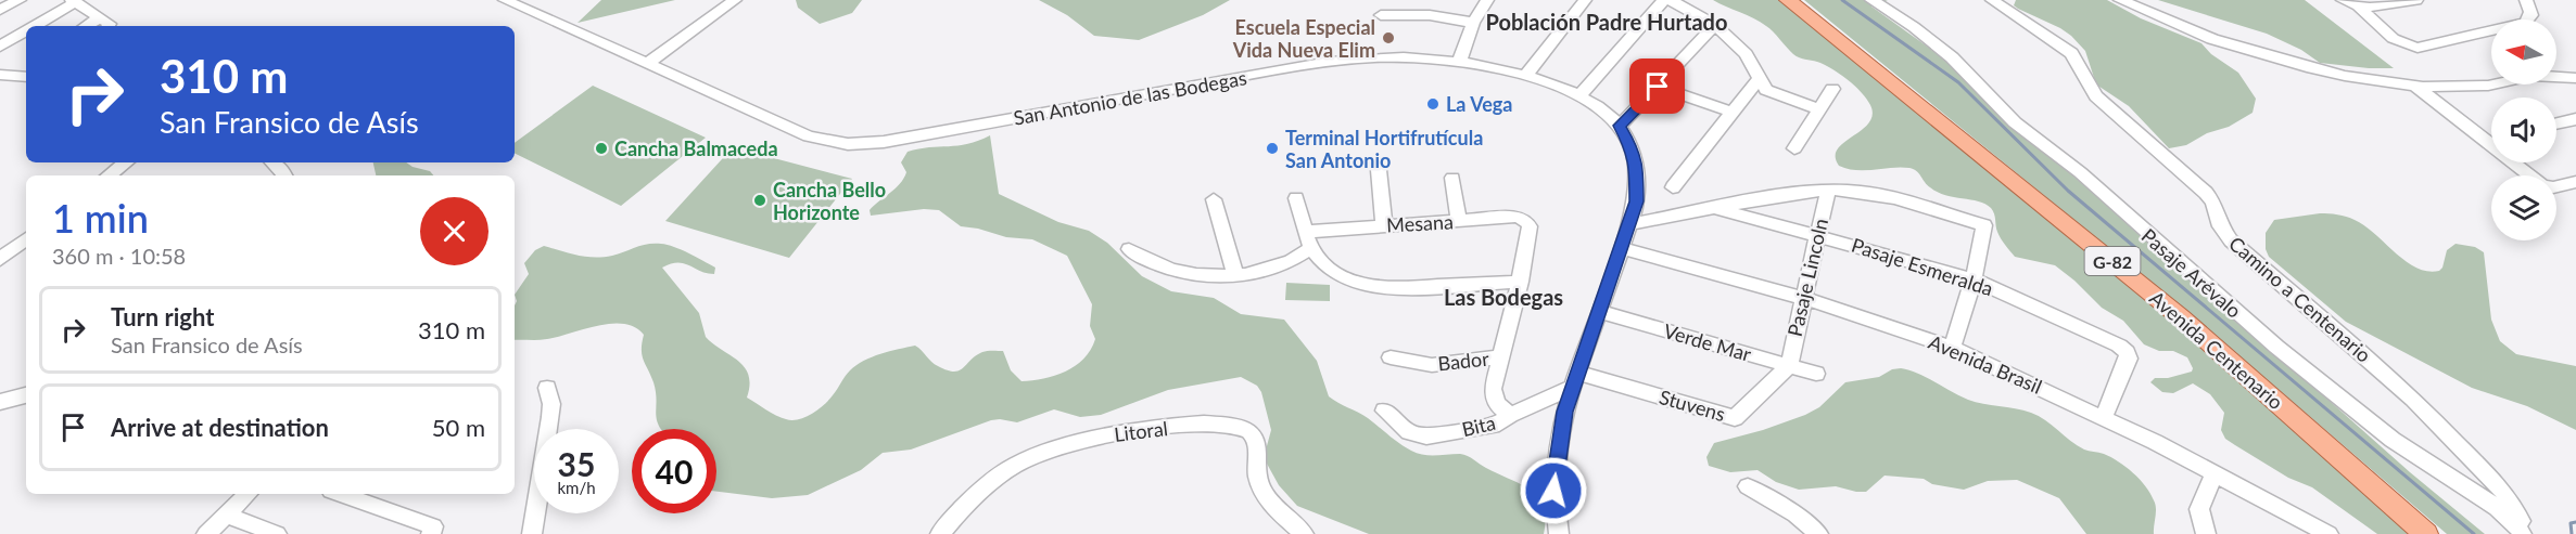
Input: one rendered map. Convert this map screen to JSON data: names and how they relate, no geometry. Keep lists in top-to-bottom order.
{
  "streets": {
    "main road": ["G-82", "Avenida Centenario"],
    "street": [
      "San Antonio de las Bodegas",
      "Mesana",
      "Pasaje Esmeralda",
      "Pasaje Arévalo",
      "Pasaje Lincoln",
      "Camino a Centenario",
      "Verde Mar",
      "Bador",
      "Avenida Brasil",
      "Stuvens",
      "Bita",
      "Litoral"
    ]
  },
  "crossings": [
    ["San Antonio de las Bodegas", "Verde Mar"],
    ["San Antonio de las Bodegas", "Avenida Brasil"],
    ["San Antonio de las Bodegas", "Stuvens"],
    ["San Antonio de las Bodegas", "Bita"],
    ["Pasaje Esmeralda", "Pasaje Lincoln"],
    ["Pasaje Esmeralda", "Avenida Brasil"],
    ["Pasaje Arévalo", "Camino a Centenario"],
    ["Pasaje Lincoln", "Verde Mar"],
    ["Pasaje Lincoln", "Avenida Brasil"],
    ["Pasaje Lincoln", "Stuvens"],
    ["Verde Mar", "Stuvens"],
    ["Stuvens", "Bita"]
  ],
  "districts": ["Población Padre Hurtado", "Las Bodegas"],
  "places": [
    "Escuela Especial Vida Nueva Elim",
    "La Vega",
    "Cancha Balmaceda",
    "Terminal Hortifrutícula San Antonio",
    "Cancha Bello Horizonte"
  ],
  "north": "left",
  "page": {
    "turn": ["310 m", "San Fransico de Asís"],
    "heading": ["1 min", "360 m · 10:58"],
    "list": [
      {
        "name": "Turn right",
        "note": "San Fransico de Asís",
        "value": "310 m"
      },
      {
        "name": "Arrive at destination",
        "value": "50 m"
      }
    ],
    "speed": "35 km/h",
    "limit": "40"
  }
}
